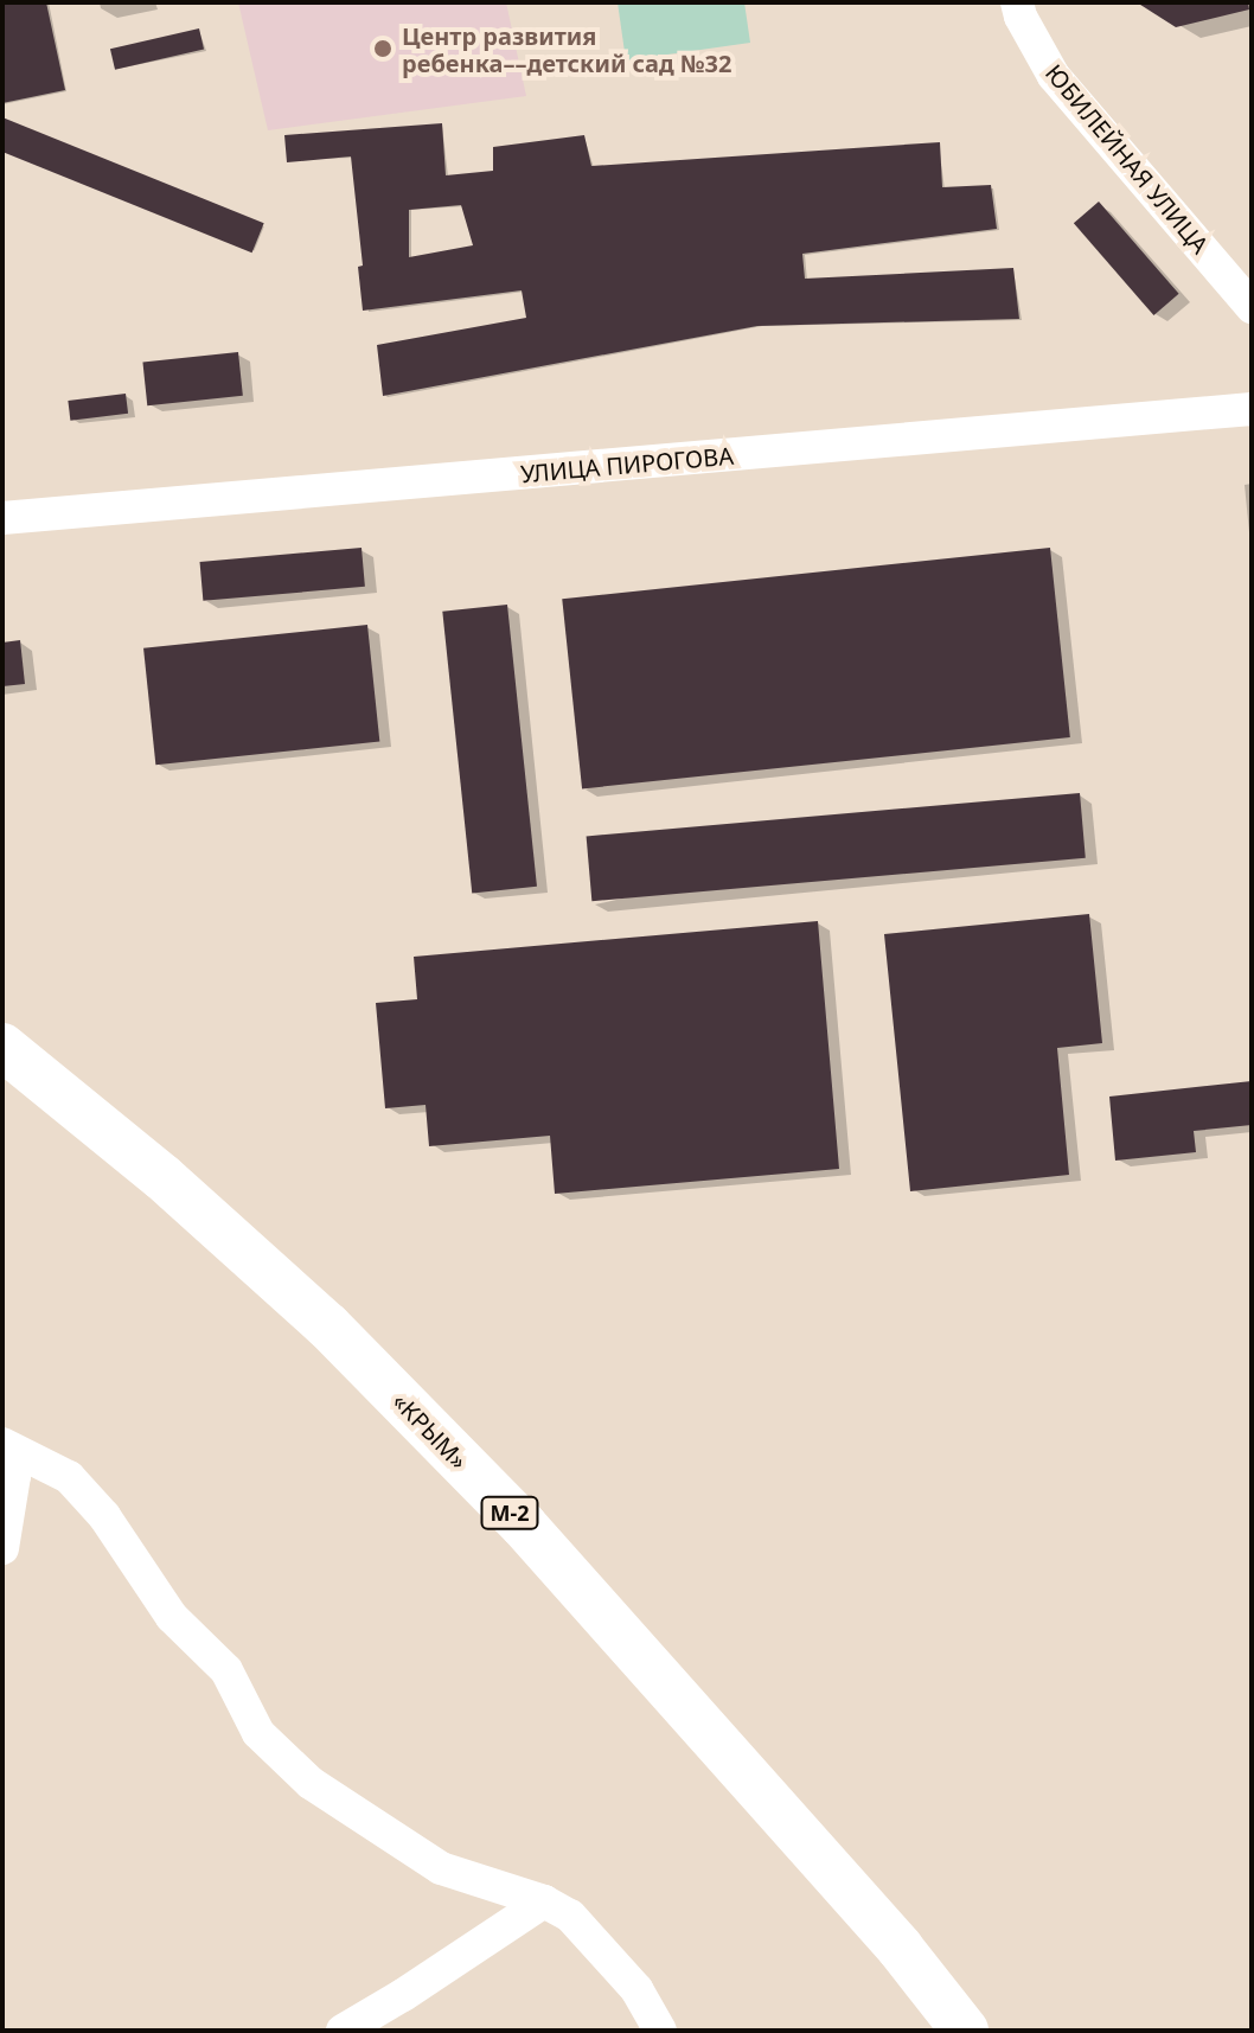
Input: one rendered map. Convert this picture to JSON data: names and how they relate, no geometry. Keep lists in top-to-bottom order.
{
  "streets": {
    "highway": ["«КРЫМ»", "М-2"],
    "street": ["ЮБИЛЕЙНАЯ УЛИЦА", "УЛИЦА ПИРОГОВА"]
  },
  "places": ["Центр развития ребенка––детский сад №32"]
}
